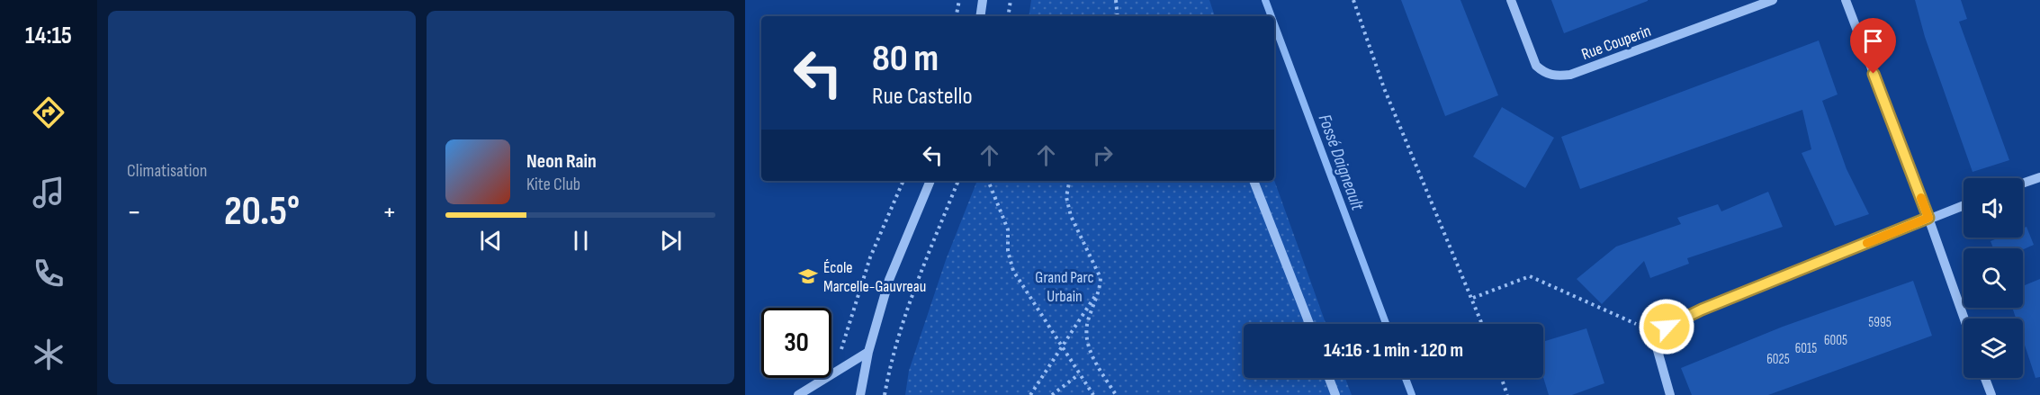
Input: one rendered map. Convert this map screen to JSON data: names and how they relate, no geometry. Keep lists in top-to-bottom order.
{
  "streets": {
    "street": ["Rue Couperin"]
  },
  "water": ["Fossé Daigneault"],
  "parks": ["Grand Parc Urbain"],
  "places": {
    "school or university": ["École Marcelle-Gauvreau"]
  },
  "house_numbers": [
    "5995",
    "6005",
    "6015",
    "6025"
  ],
  "page": {
    "tabs": "14:15",
    "tile": "Climatisation",
    "turn": ["80 m", "Rue Castello"],
    "song": ["Neon Rain", "Kite Club"],
    "heat": ["−", "20.5°", "+"],
    "limit": "30",
    "trip": "14:16 · 1 min · 120 m"
  }
}
